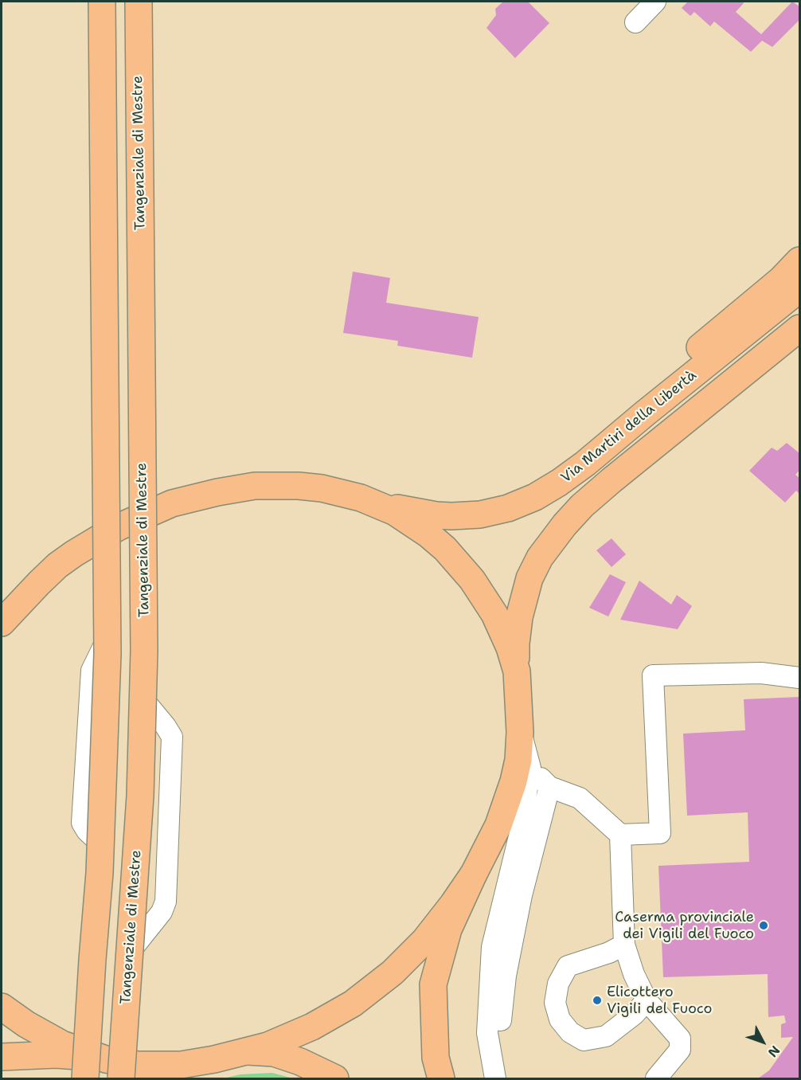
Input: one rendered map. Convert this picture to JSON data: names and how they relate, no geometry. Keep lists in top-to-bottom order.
{
  "streets": {
    "main road": ["Tangenziale di Mestre", "Via Martiri della Libertà"]
  },
  "places": ["Caserma provinciale dei Vigili del Fuoco", "Elicottero Vigili del Fuoco"],
  "north": "bottom right"
}
